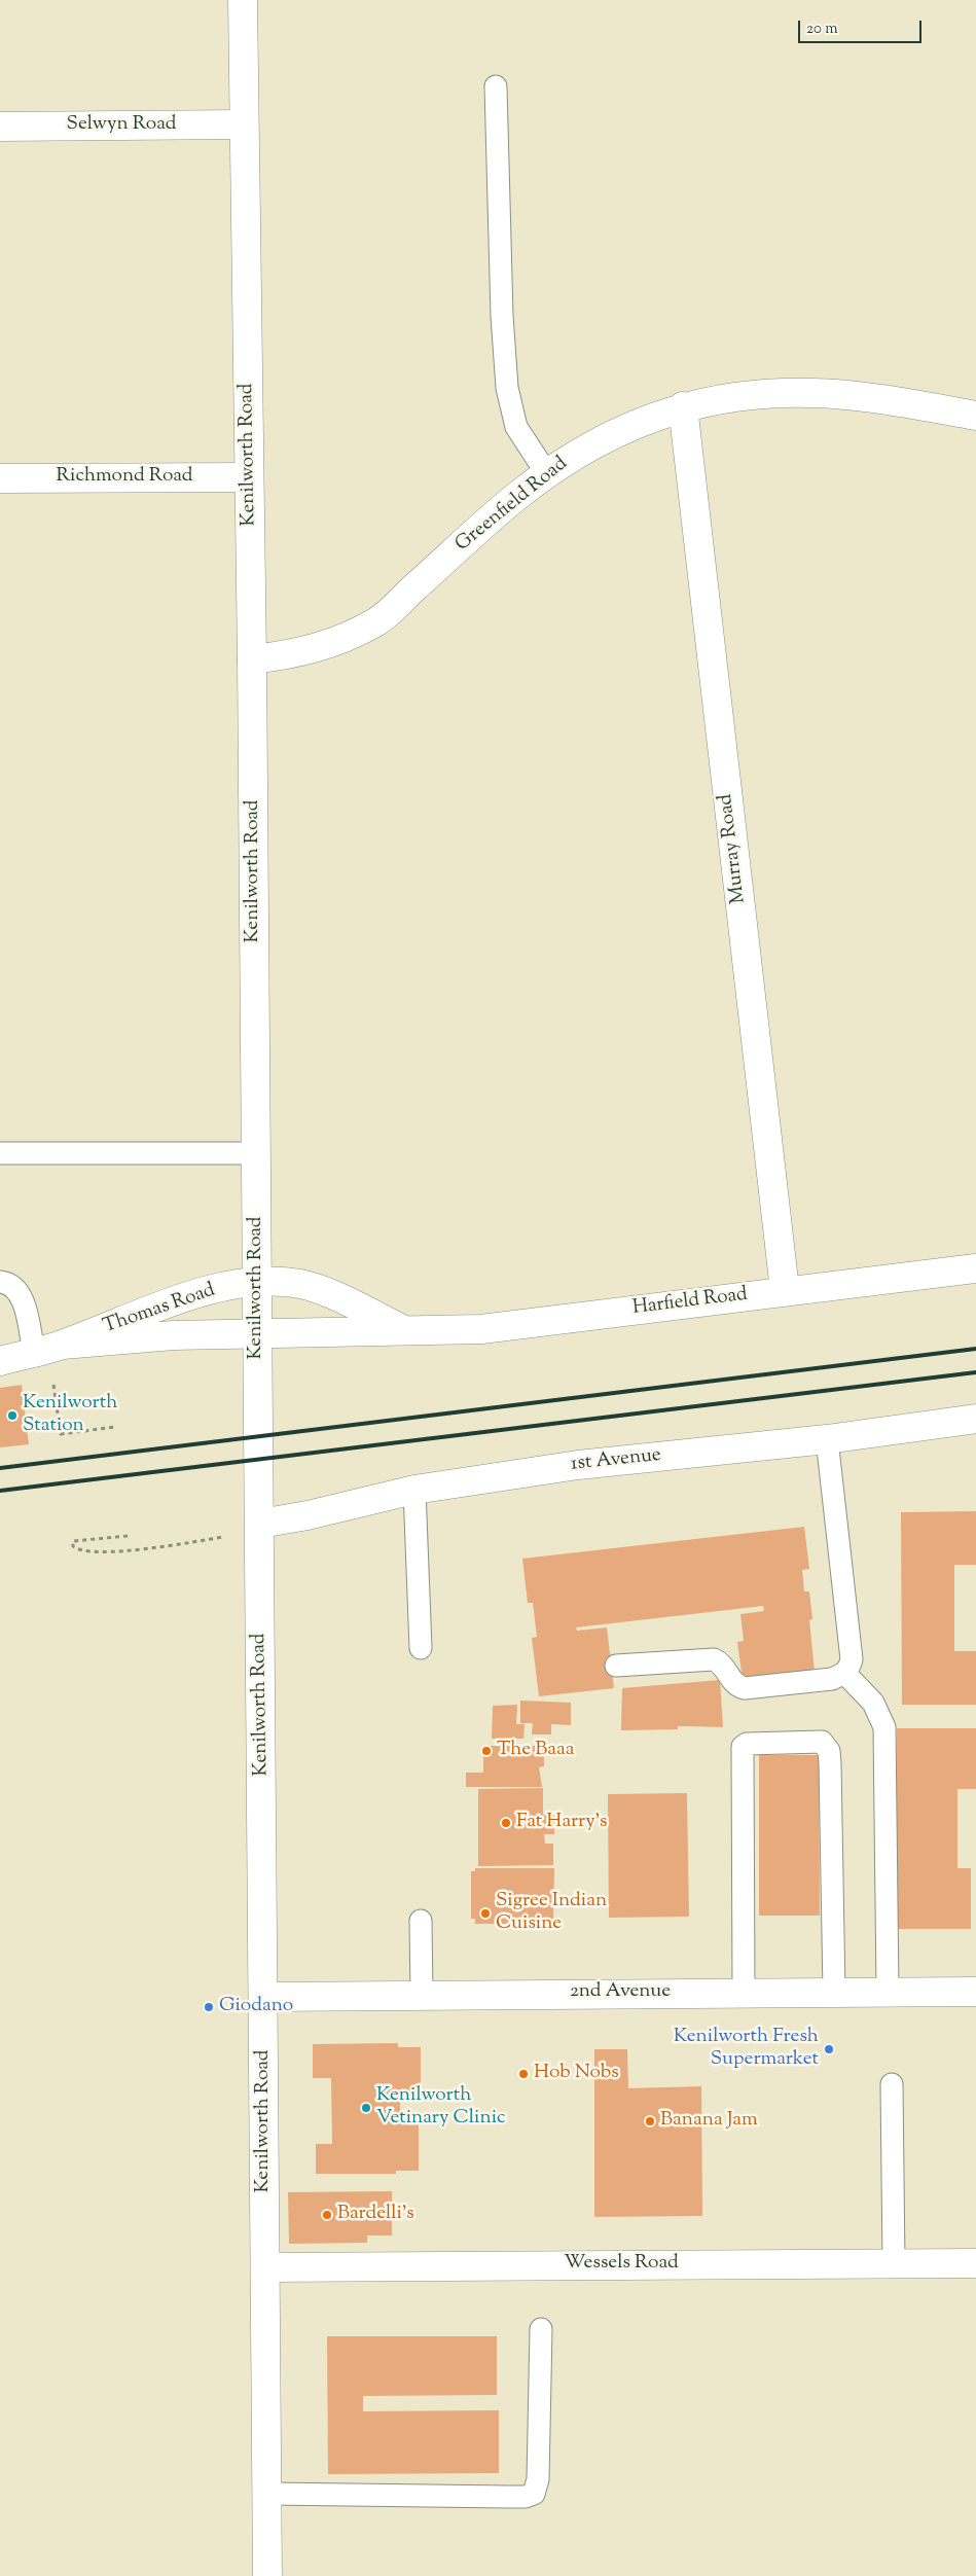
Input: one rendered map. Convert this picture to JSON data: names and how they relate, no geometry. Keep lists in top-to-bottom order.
{
  "streets": {
    "street": [
      "Selwyn Road",
      "Kenilworth Road",
      "Richmond Road",
      "Greenfield Road",
      "Murray Road",
      "Harfield Road",
      "Thomas Road",
      "1st Avenue",
      "2nd Avenue",
      "Wessels Road"
    ]
  },
  "crossings": [
    ["Selwyn Road", "Kenilworth Road"],
    ["Kenilworth Road", "Richmond Road"],
    ["Kenilworth Road", "Greenfield Road"],
    ["Kenilworth Road", "Harfield Road"],
    ["Kenilworth Road", "Thomas Road"],
    ["Kenilworth Road", "1st Avenue"],
    ["Kenilworth Road", "2nd Avenue"],
    ["Kenilworth Road", "Wessels Road"],
    ["Greenfield Road", "Murray Road"],
    ["Murray Road", "Harfield Road"],
    ["Harfield Road", "Thomas Road"]
  ],
  "places": [
    "Kenilworth Station",
    "The Baaa",
    "Fat Harry's",
    "Sigree Indian Cuisine",
    "Giodano",
    "Kenilworth Fresh Supermarket",
    "Hob Nobs",
    "Kenilworth Vetinary Clinic",
    "Banana Jam",
    "Bardelli's"
  ],
  "scale_bar": "20 m"
}
